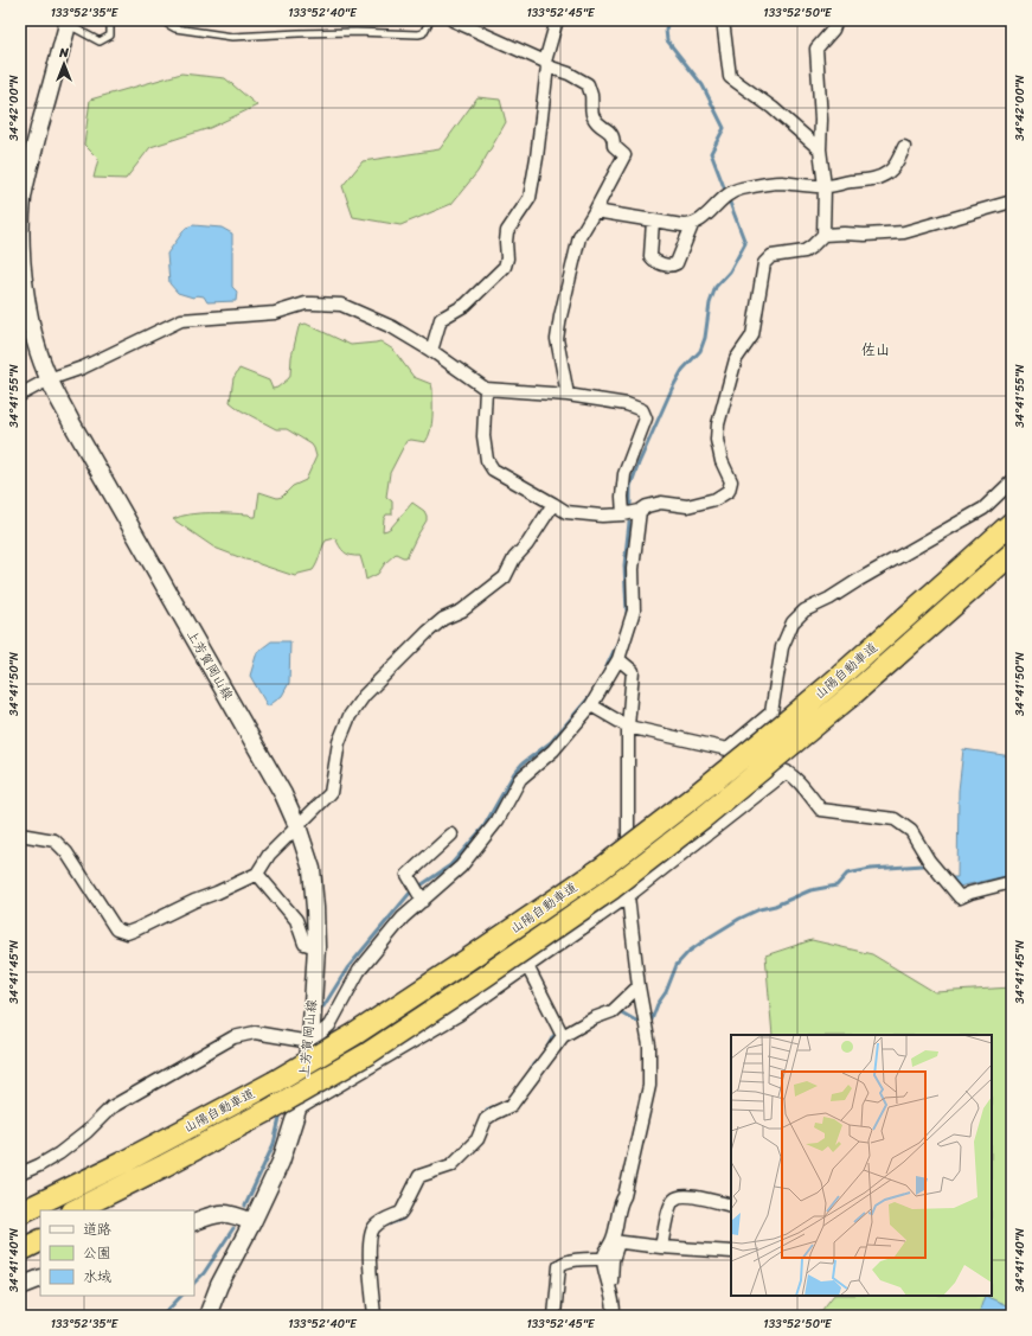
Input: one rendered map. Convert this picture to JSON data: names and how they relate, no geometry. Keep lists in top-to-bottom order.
{
  "streets": {
    "highway": ["山陽自動車道"],
    "main road": ["上芳賀岡山線"]
  },
  "districts": ["佐山"],
  "legend": ["道路", "公園", "水域"],
  "north": "top",
  "coordinates": [
    "133°52'35\"E",
    "133°52'40\"E",
    "133°52'45\"E",
    "133°52'50\"E",
    "34°42'00\"N",
    "34°41'55\"N",
    "34°41'50\"N",
    "34°41'45\"N",
    "34°41'40\"N"
  ]
}
